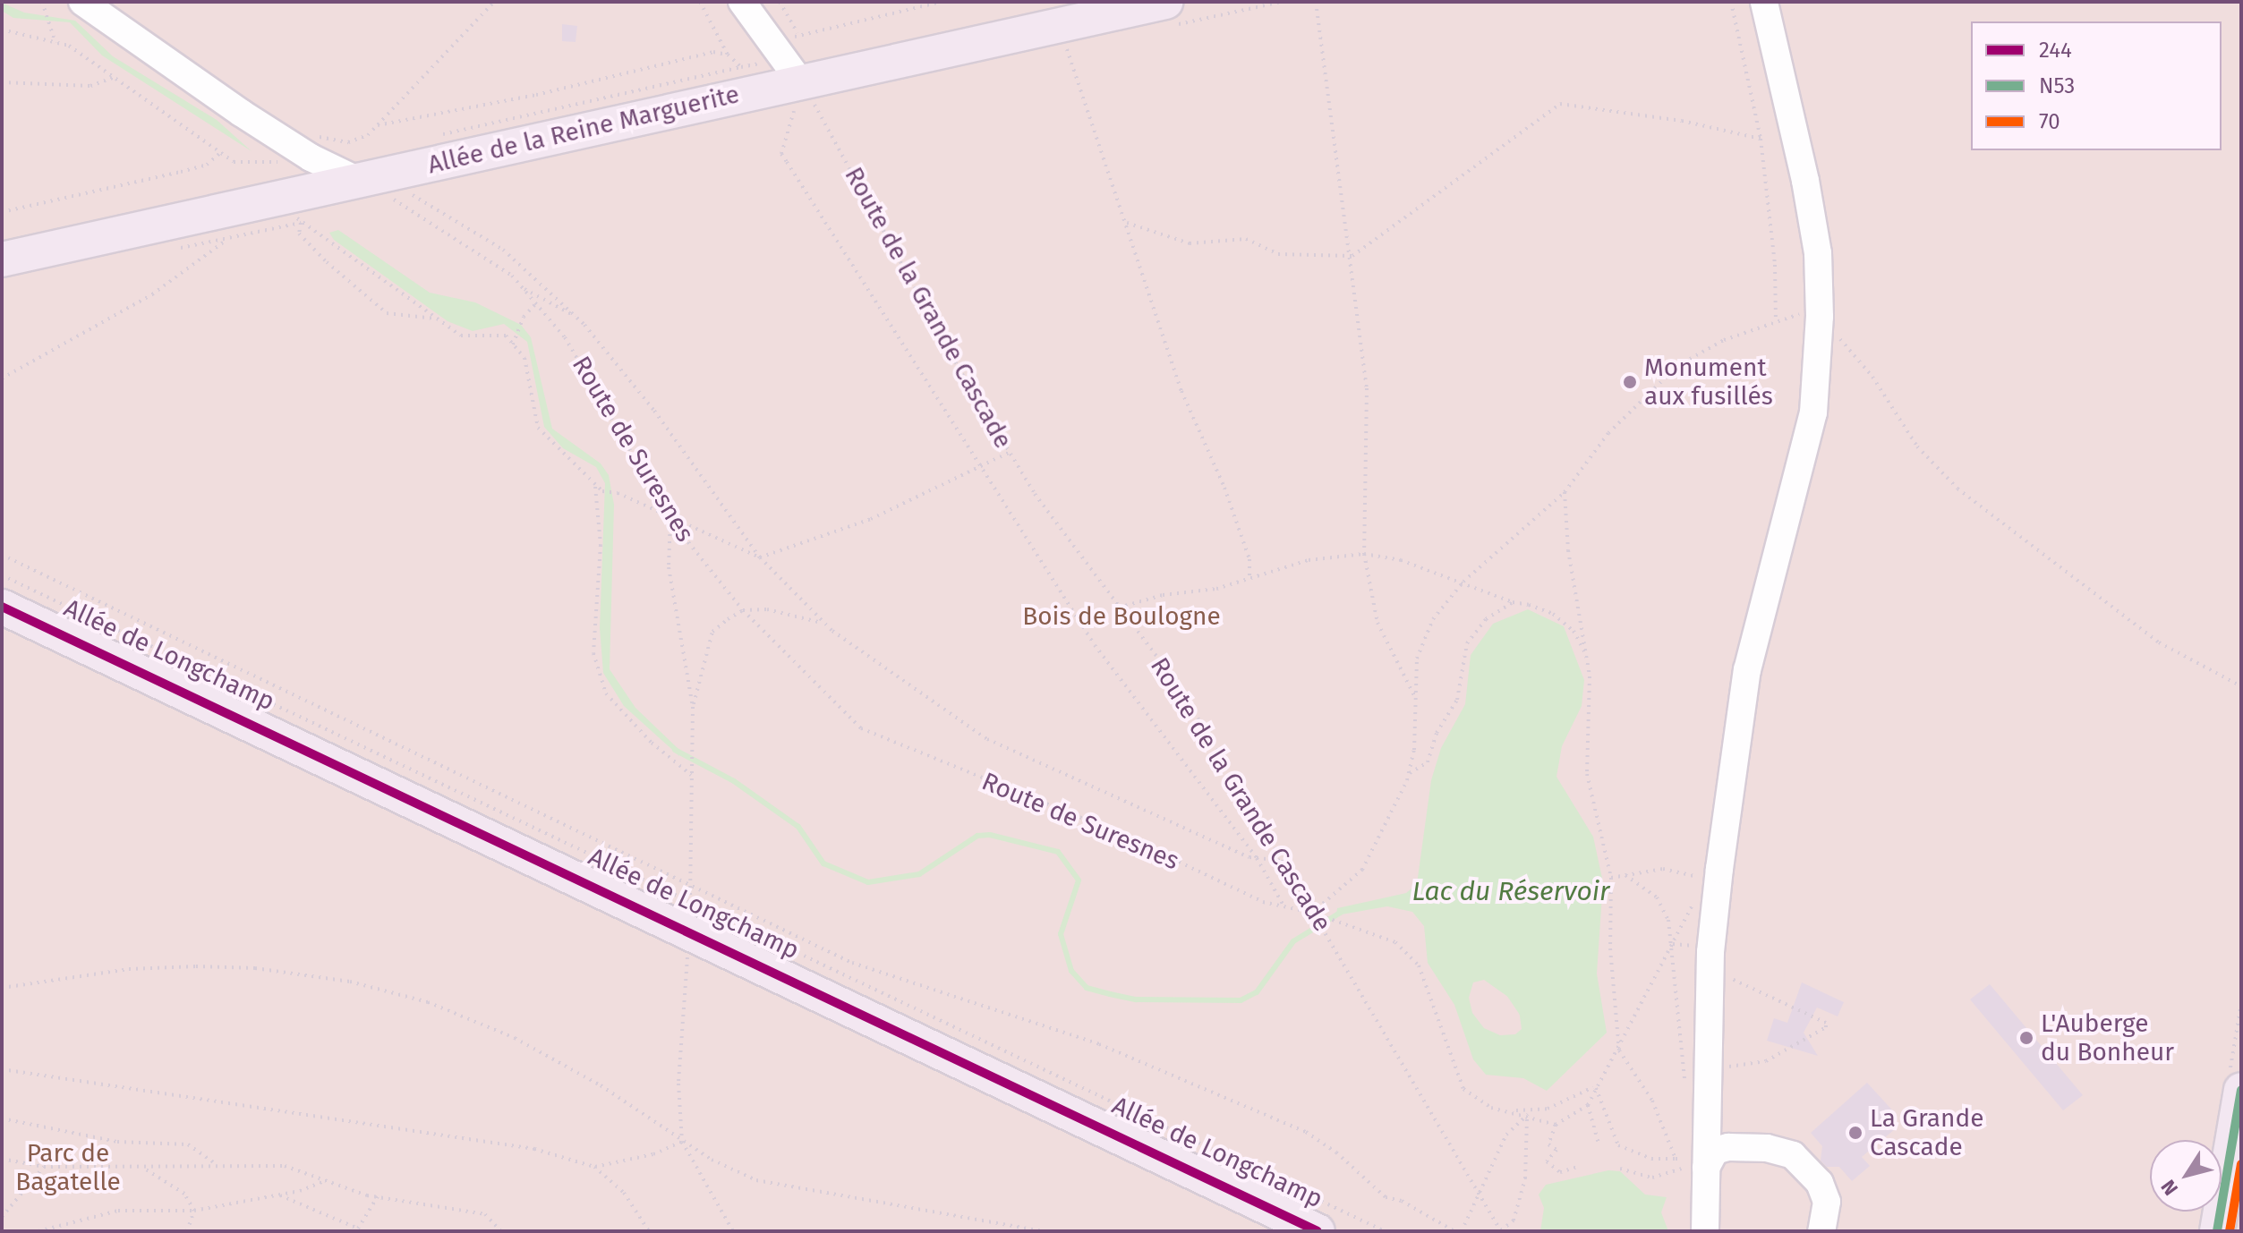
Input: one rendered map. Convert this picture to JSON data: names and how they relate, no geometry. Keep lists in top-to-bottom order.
{
  "streets": {
    "main road": ["Allée de la Reine Marguerite", "Allée de Longchamp"],
    "path": ["Route de la Grande Cascade", "Route de Suresnes"]
  },
  "crossings": [
    ["Allée de la Reine Marguerite", "Route de la Grande Cascade"],
    ["Allée de la Reine Marguerite", "Route de Suresnes"],
    ["Route de la Grande Cascade", "Route de Suresnes"]
  ],
  "water": ["Lac du Réservoir"],
  "parks": ["Bois de Boulogne", "Parc de Bagatelle"],
  "places": ["Monument aux fusillés", "L'Auberge du Bonheur", "La Grande Cascade"],
  "lines": ["transit line 244", "transit line N53", "transit line 70"],
  "legend": ["244", "N53", "70"],
  "north": "bottom left"
}
